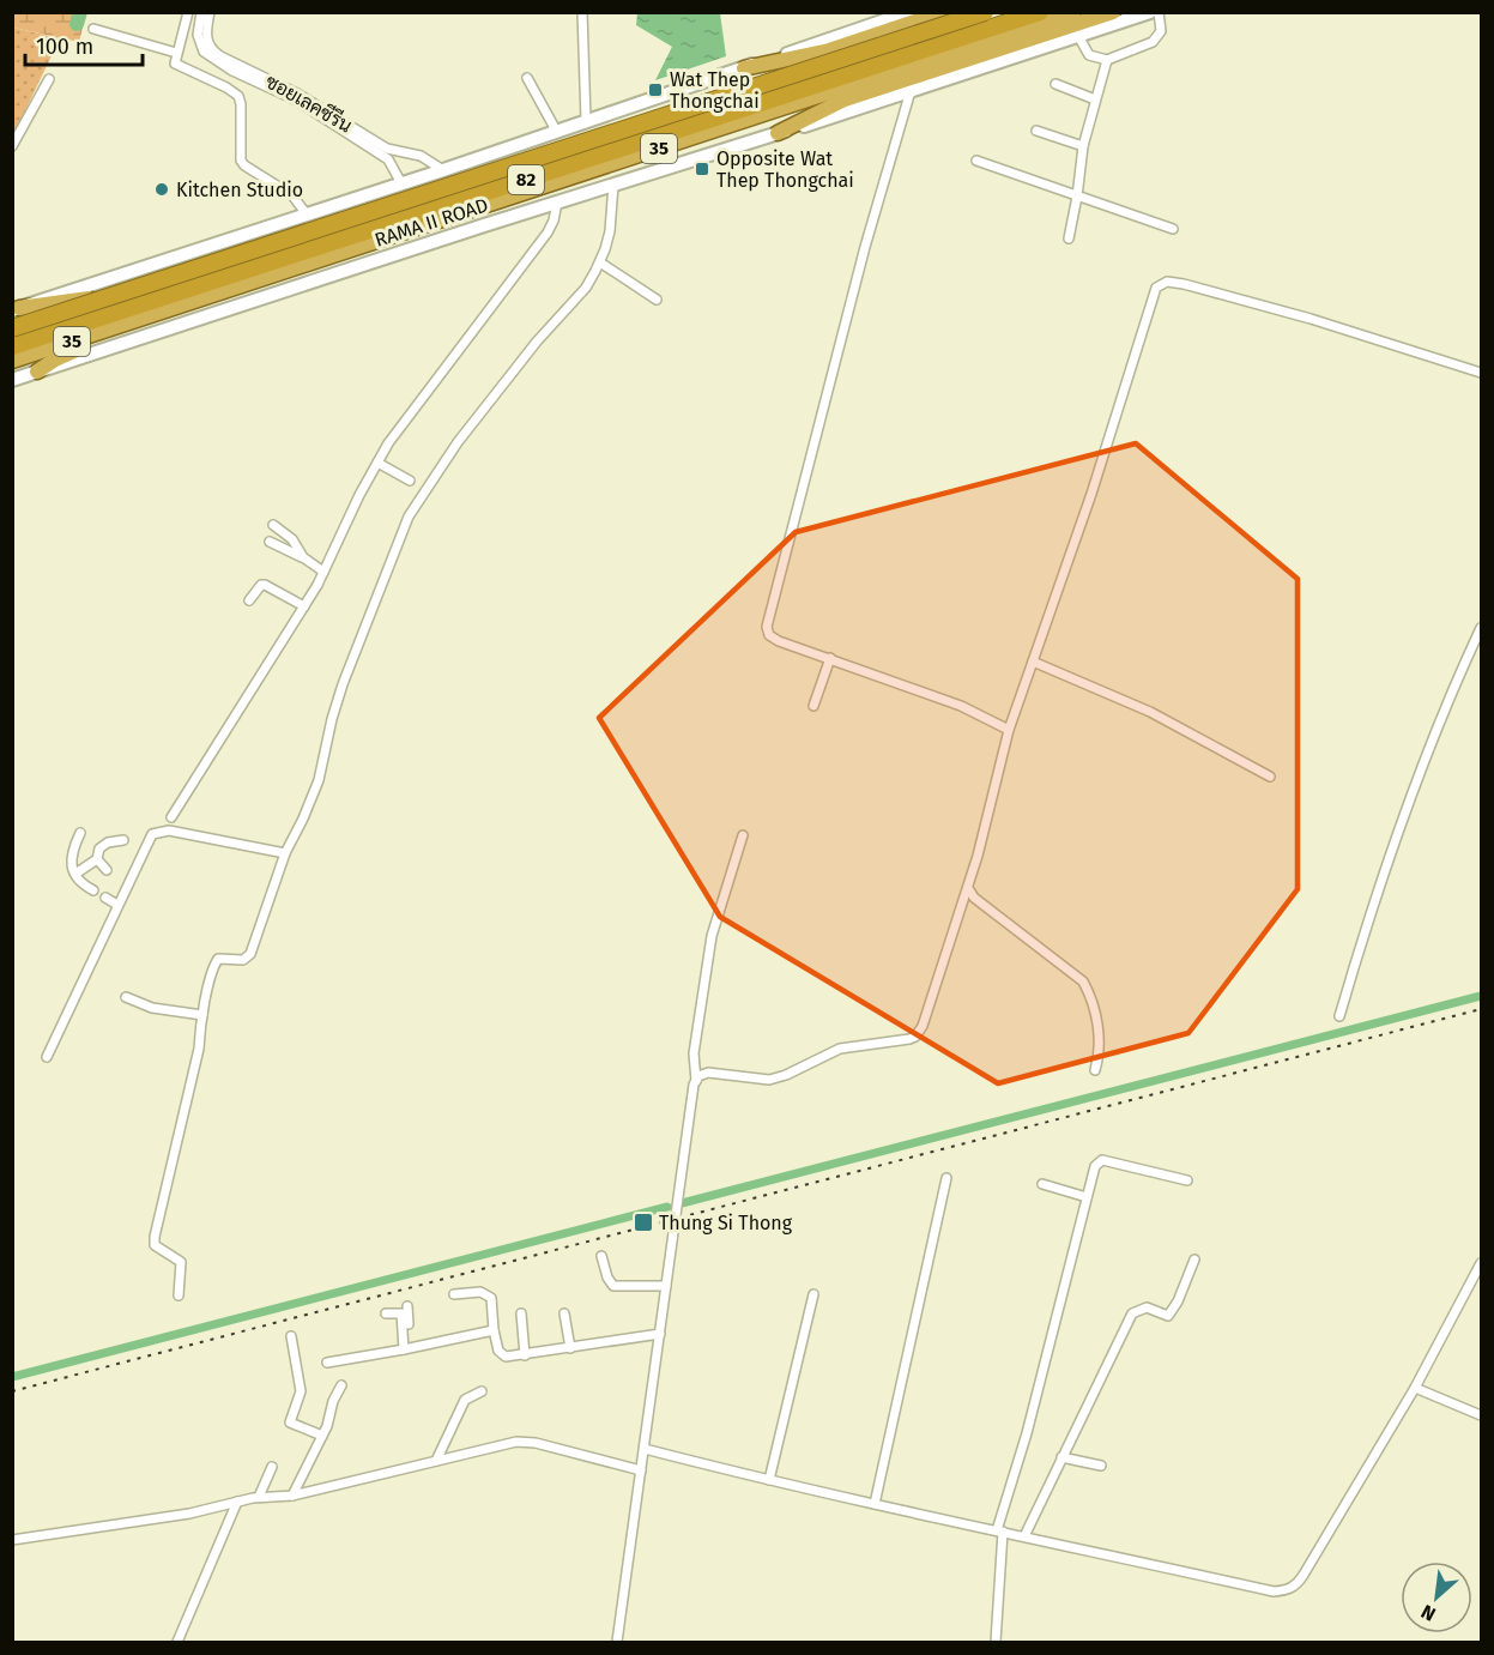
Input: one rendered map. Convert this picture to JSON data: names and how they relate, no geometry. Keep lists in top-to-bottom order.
{
  "streets": {
    "highway": ["35", "82", "RAMA II ROAD"],
    "street": ["ซอยเลคซีรีน"]
  },
  "crossings": [
    ["ซอยเลคซีรีน", "35"],
    ["82", "RAMA II ROAD"]
  ],
  "places": {
    "transit": ["Wat Thep Thongchai", "Opposite Wat Thep Thongchai", "Thung Si Thong"],
    "other": ["Kitchen Studio"]
  },
  "scale_bar": "100 m",
  "north": "bottom left"
}
